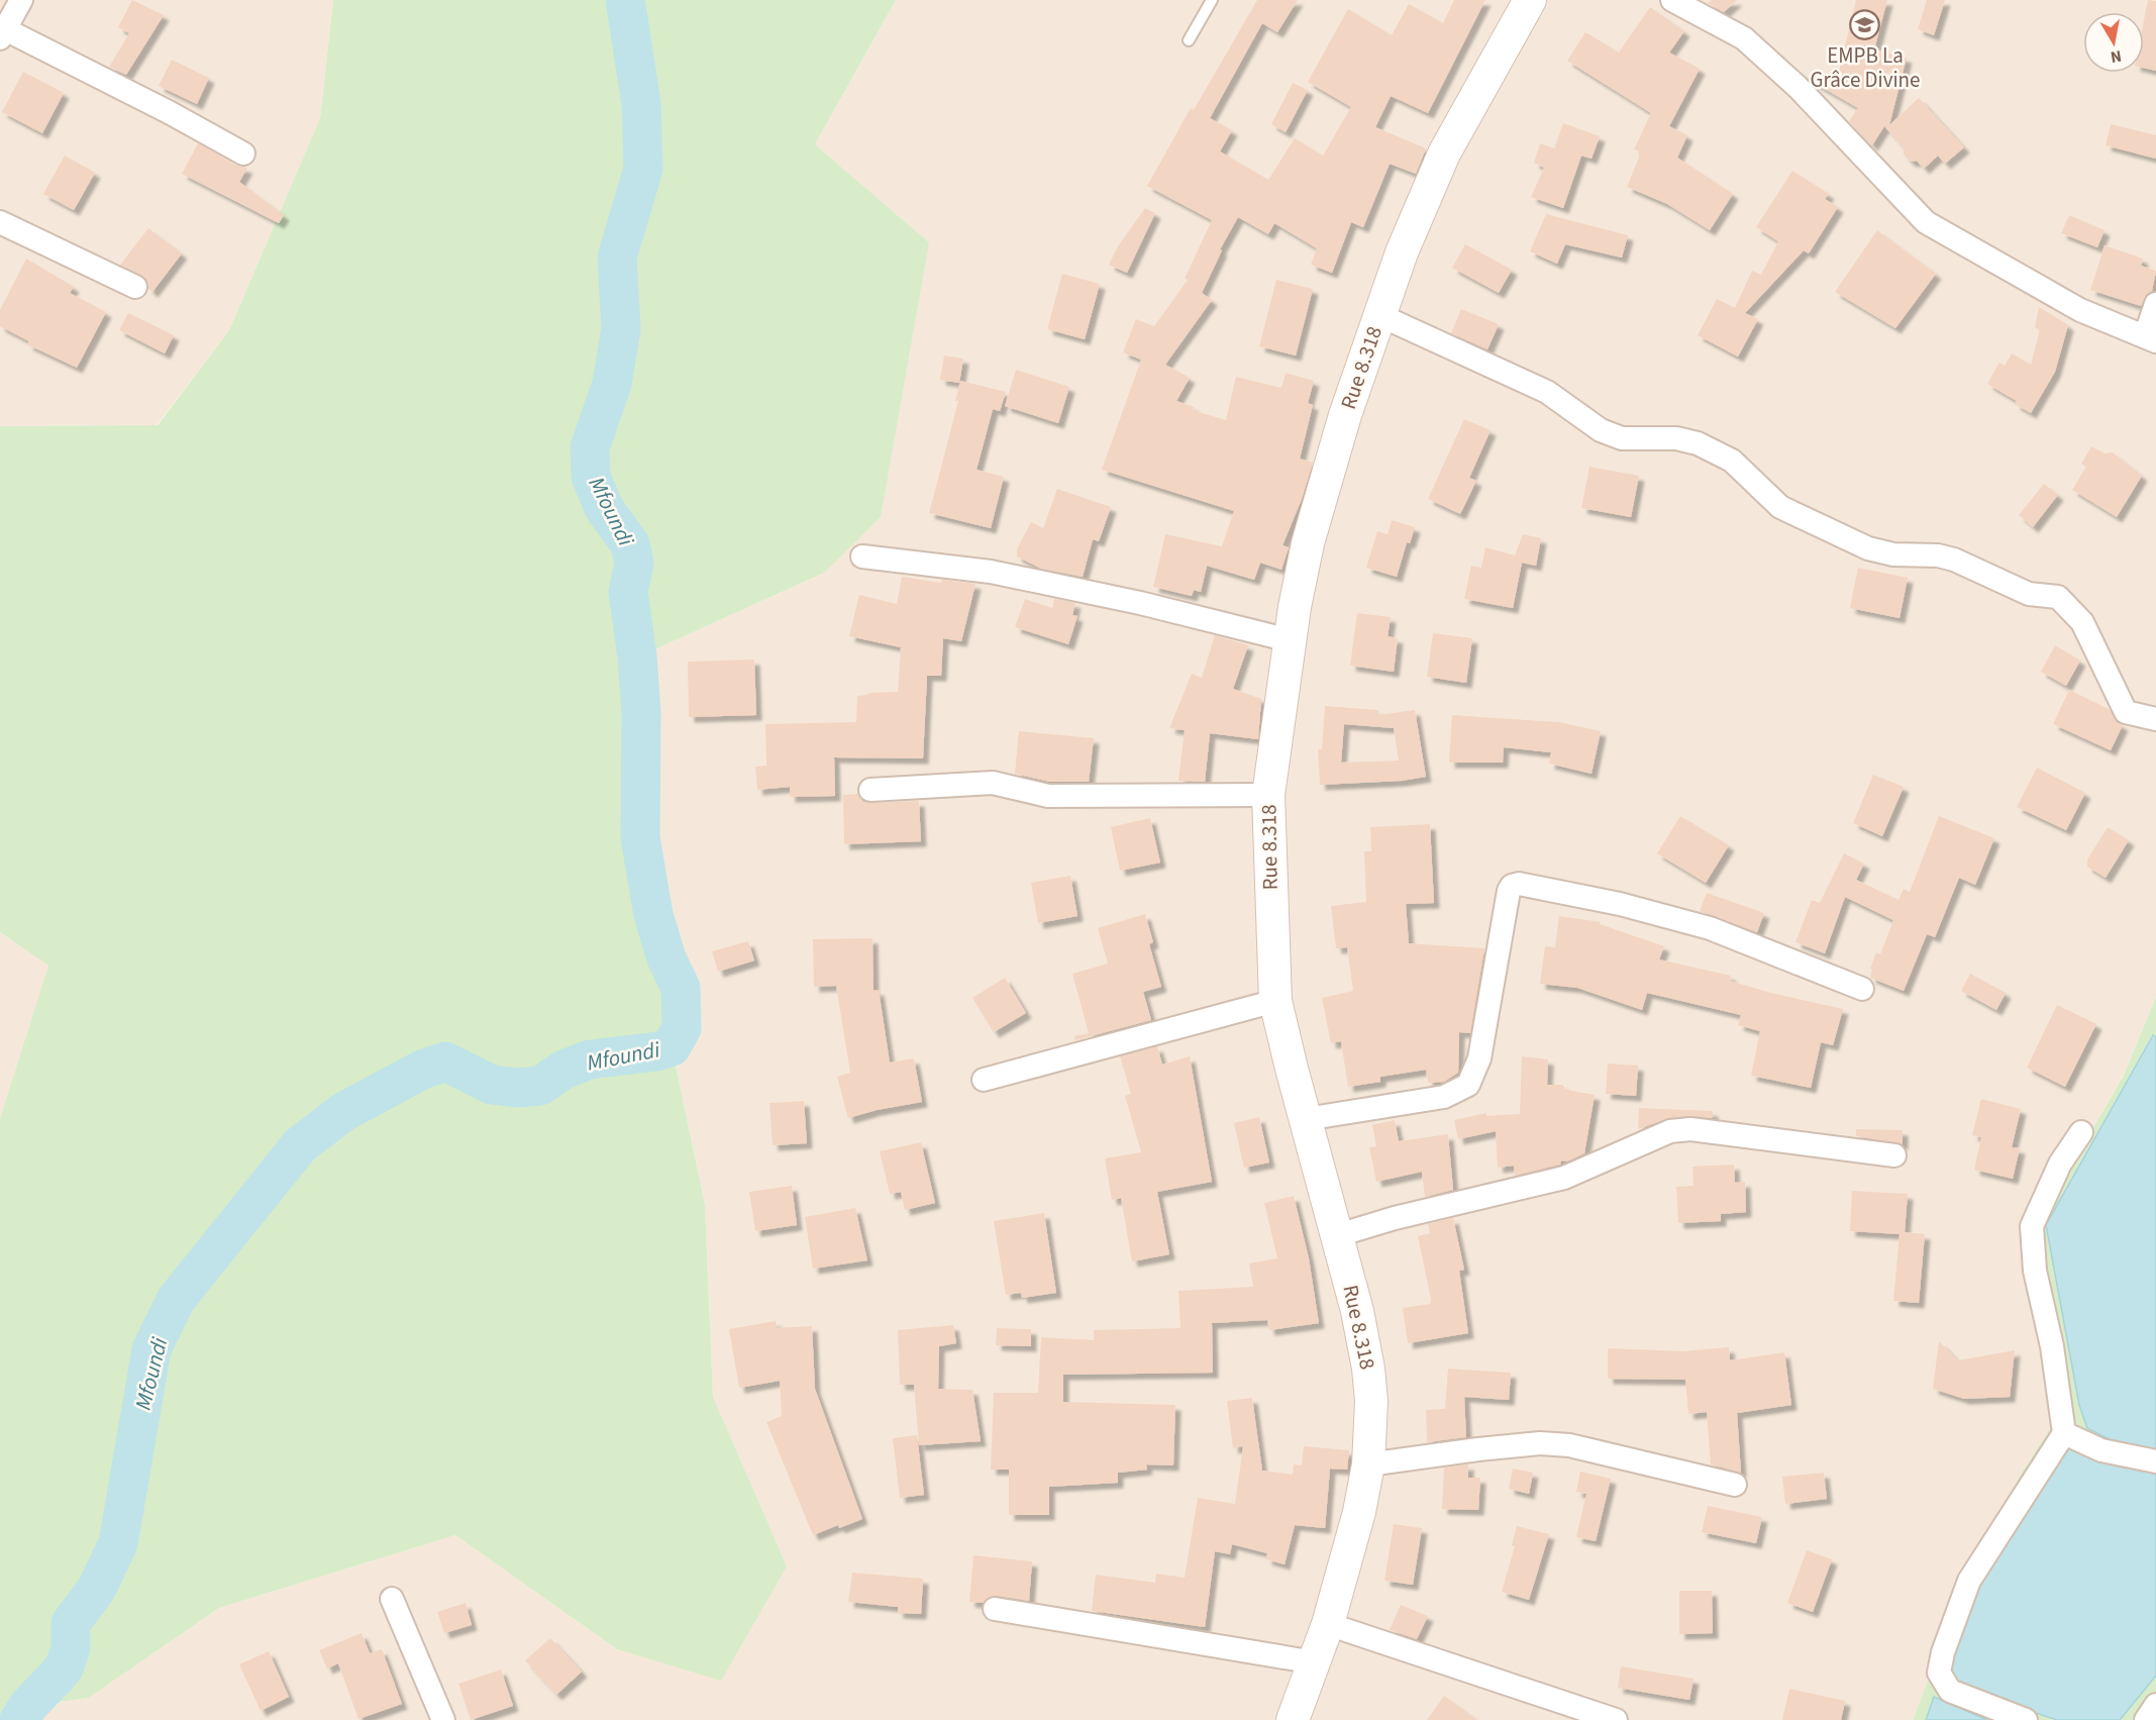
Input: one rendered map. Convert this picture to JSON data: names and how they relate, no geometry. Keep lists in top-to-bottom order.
{
  "streets": {
    "main road": ["Rue 8.318"]
  },
  "water": ["Mfoundi"],
  "places": {
    "school or university": ["EMPB La Grâce Divine"]
  },
  "north": "bottom"
}
